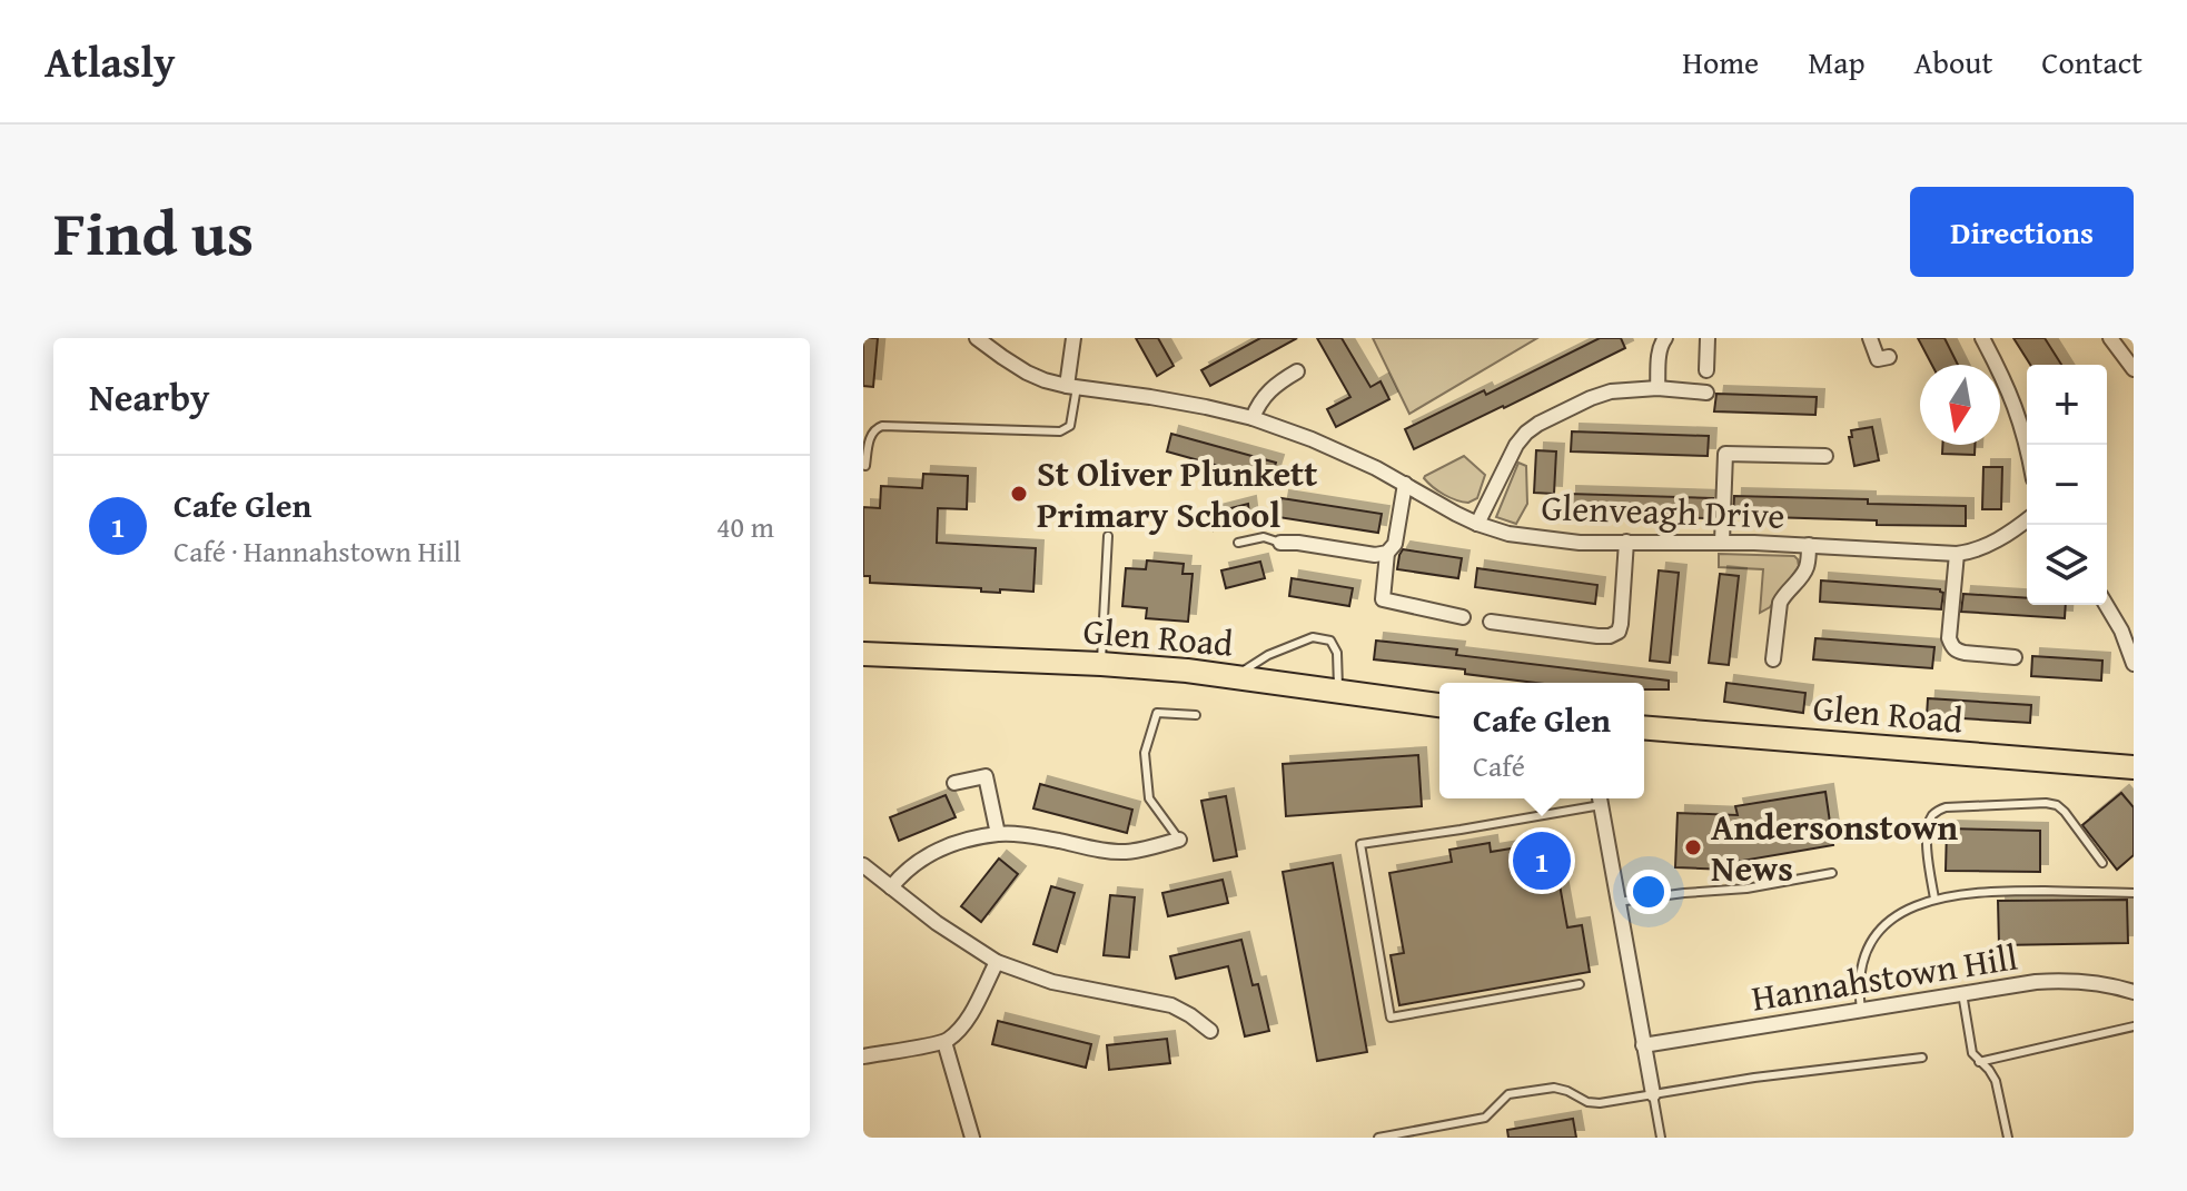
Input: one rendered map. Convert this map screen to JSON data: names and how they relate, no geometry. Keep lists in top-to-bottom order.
{
  "streets": {
    "main road": ["Glen Road"],
    "street": ["Glenveagh Drive", "Hannahstown Hill"]
  },
  "places": ["St Oliver Plunkett Primary School", "Andersonstown News"],
  "north": "bottom",
  "page": {
    "header": "Atlasly",
    "nav": [
      "Home",
      "Map",
      "About",
      "Contact"
    ],
    "title": "Find us",
    "buttons": "Directions",
    "heading": "Nearby",
    "map_buttons": ["+", "−"],
    "list": [
      {
        "mark": "1",
        "name": "Cafe Glen",
        "note": "Café · Hannahstown Hill",
        "value": "40 m"
      }
    ],
    "popup": ["Cafe Glen", "Café"],
    "pins": "1"
  }
}
